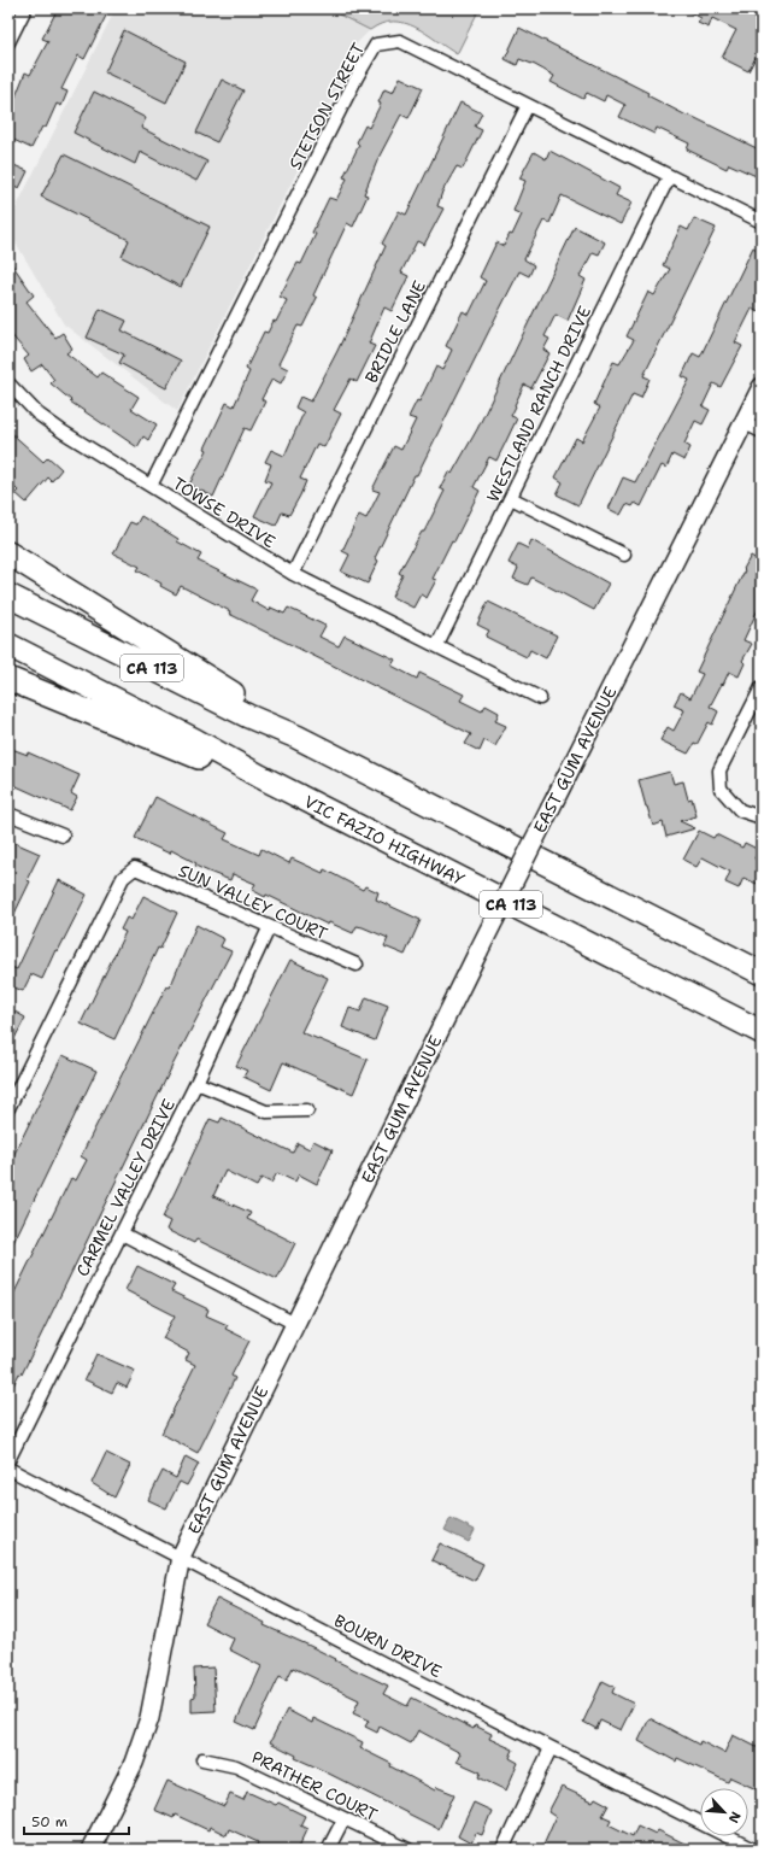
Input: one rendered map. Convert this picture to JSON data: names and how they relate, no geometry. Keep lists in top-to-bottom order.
{
  "streets": {
    "highway": ["CA 113", "VIC FAZIO HIGHWAY"],
    "street": [
      "STETSON STREET",
      "BRIDLE LANE",
      "WESTLAND RANCH DRIVE",
      "TOWSE DRIVE",
      "EAST GUM AVENUE",
      "SUN VALLEY COURT",
      "CARMEL VALLEY DRIVE",
      "BOURN DRIVE",
      "PRATHER COURT"
    ]
  },
  "crossings": [
    ["STETSON STREET", "BRIDLE LANE"],
    ["STETSON STREET", "WESTLAND RANCH DRIVE"],
    ["STETSON STREET", "TOWSE DRIVE"],
    ["BRIDLE LANE", "TOWSE DRIVE"],
    ["WESTLAND RANCH DRIVE", "TOWSE DRIVE"],
    ["EAST GUM AVENUE", "BOURN DRIVE"],
    ["SUN VALLEY COURT", "CARMEL VALLEY DRIVE"]
  ],
  "scale_bar": "50 m",
  "north": "bottom right"
}
